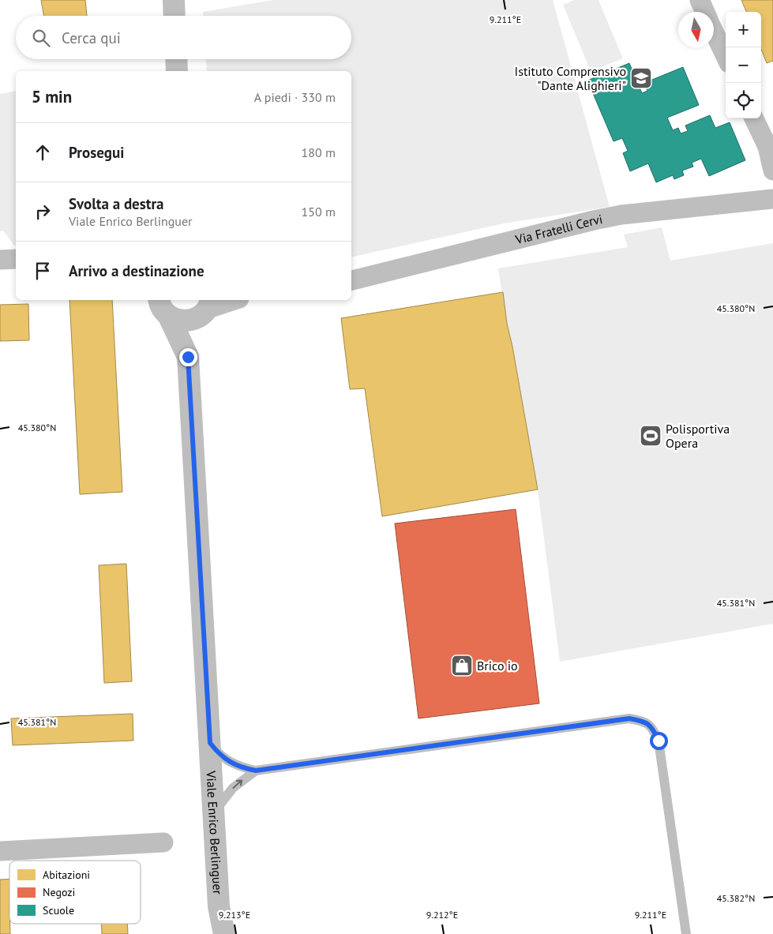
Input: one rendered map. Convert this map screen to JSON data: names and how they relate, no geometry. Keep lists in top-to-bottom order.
{
  "streets": {
    "street": ["Via Fratelli Cervi", "Viale Enrico Berlinguer"]
  },
  "places": {
    "school or university": ["Istituto Comprensivo \"Dante Alighieri\""],
    "sports": ["Polisportiva Opera"],
    "shop": ["Brico io"]
  },
  "legend": ["Abitazioni", "Negozi", "Scuole"],
  "north": "bottom",
  "page": {
    "map_buttons": ["+", "−"],
    "search": "Cerca qui",
    "heading": ["5 min", "A piedi · 330 m"],
    "list": [
      ["Prosegui", "180 m"],
      ["Svolta a destra", "Viale Enrico Berlinguer", "150 m"],
      "Arrivo a destinazione"
    ]
  },
  "coordinates": [
    "9.211°E",
    "45.380°N",
    "45.381°N",
    "45.382°N",
    "9.213°E",
    "9.212°E"
  ]
}
